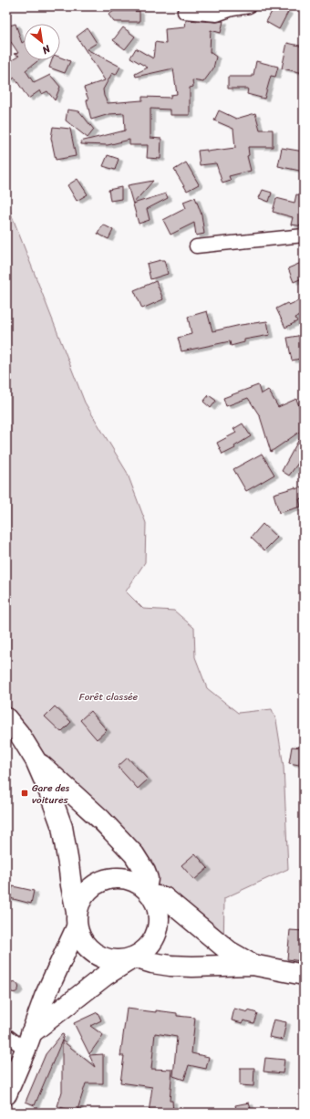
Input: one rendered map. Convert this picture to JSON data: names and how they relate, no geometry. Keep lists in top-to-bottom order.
{
  "parks": ["Forêt classée"],
  "places": {
    "transit": ["Gare des voitures"]
  },
  "north": "bottom right"
}
